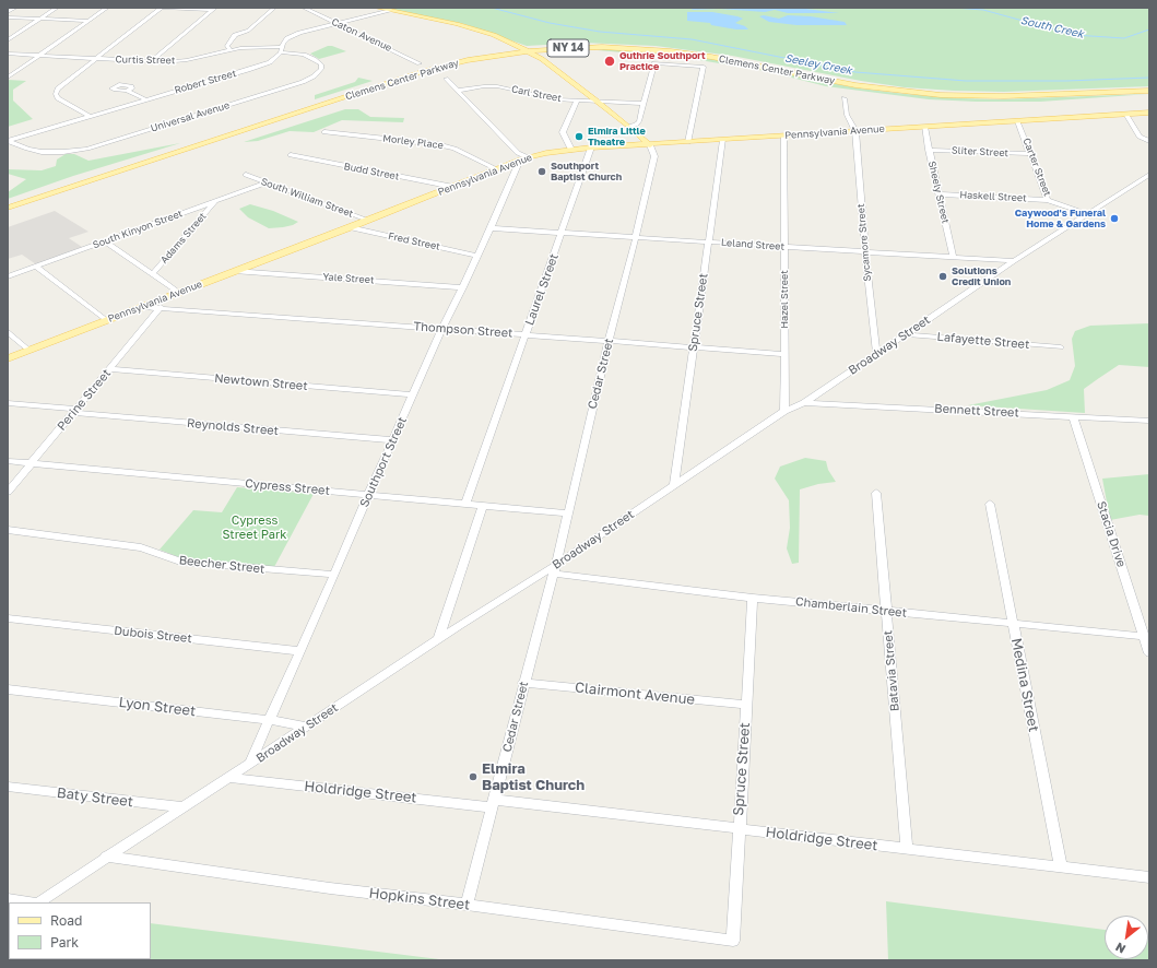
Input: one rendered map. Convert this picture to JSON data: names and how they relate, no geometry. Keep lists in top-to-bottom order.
{
  "streets": {
    "main road": ["NY 14", "Clemens Center Parkway", "Pennsylvania Avenue"],
    "street": [
      "Caton Avenue",
      "Curtis Street",
      "Robert Street",
      "Carl Street",
      "Universal Avenue",
      "Morley Place",
      "Sliter Street",
      "Carter Street",
      "Budd Street",
      "Sheely Street",
      "Haskell Street",
      "South William Street",
      "South Kinyon Street",
      "Adams Street",
      "Fred Street",
      "Sycamore Street",
      "Leland Street",
      "Yale Street",
      "Laurel Street",
      "Hazel Street",
      "Spruce Street",
      "Thompson Street",
      "Lafayette Street",
      "Broadway Street",
      "Cedar Street",
      "Newtown Street",
      "Perine Street",
      "Bennett Street",
      "Reynolds Street",
      "Southport Street",
      "Cypress Street",
      "Stacia Drive",
      "Beecher Street",
      "Chamberlain Street",
      "Dubois Street",
      "Batavia Street",
      "Medina Street",
      "Clairmont Avenue",
      "Lyon Street",
      "Holdridge Street",
      "Baty Street",
      "Hopkins Street"
    ]
  },
  "crossings": [
    ["Caton Avenue", "Robert Street"],
    ["Curtis Street", "Robert Street"],
    ["Curtis Street", "Universal Avenue"],
    ["Robert Street", "Universal Avenue"],
    ["Pennsylvania Avenue", "Morley Place"],
    ["Pennsylvania Avenue", "Carter Street"],
    ["Pennsylvania Avenue", "Budd Street"],
    ["Pennsylvania Avenue", "Sheely Street"],
    ["Pennsylvania Avenue", "South William Street"],
    ["Pennsylvania Avenue", "Fred Street"],
    ["Pennsylvania Avenue", "Sycamore Street"],
    ["Pennsylvania Avenue", "Yale Street"],
    ["Pennsylvania Avenue", "Laurel Street"],
    ["Pennsylvania Avenue", "Hazel Street"],
    ["Pennsylvania Avenue", "Spruce Street"],
    ["Pennsylvania Avenue", "Thompson Street"],
    ["Pennsylvania Avenue", "Cedar Street"],
    ["Pennsylvania Avenue", "Southport Street"],
    ["Sliter Street", "Carter Street"],
    ["Sliter Street", "Sheely Street"],
    ["Carter Street", "Haskell Street"],
    ["Carter Street", "Broadway Street"],
    ["Sheely Street", "Haskell Street"],
    ["Sheely Street", "Leland Street"],
    ["South William Street", "South Kinyon Street"],
    ["South Kinyon Street", "Adams Street"],
    ["Fred Street", "Southport Street"],
    ["Sycamore Street", "Leland Street"],
    ["Sycamore Street", "Broadway Street"],
    ["Leland Street", "Laurel Street"],
    ["Leland Street", "Hazel Street"],
    ["Leland Street", "Spruce Street"],
    ["Leland Street", "Broadway Street"],
    ["Leland Street", "Cedar Street"],
    ["Leland Street", "Southport Street"],
    ["Yale Street", "Southport Street"],
    ["Laurel Street", "Thompson Street"],
    ["Laurel Street", "Cypress Street"],
    ["Hazel Street", "Thompson Street"],
    ["Hazel Street", "Broadway Street"],
    ["Spruce Street", "Thompson Street"],
    ["Spruce Street", "Broadway Street"],
    ["Spruce Street", "Chamberlain Street"],
    ["Spruce Street", "Clairmont Avenue"],
    ["Spruce Street", "Holdridge Street"],
    ["Spruce Street", "Hopkins Street"],
    ["Thompson Street", "Cedar Street"],
    ["Thompson Street", "Perine Street"],
    ["Thompson Street", "Southport Street"],
    ["Lafayette Street", "Broadway Street"],
    ["Broadway Street", "Cedar Street"],
    ["Broadway Street", "Bennett Street"],
    ["Broadway Street", "Southport Street"],
    ["Broadway Street", "Chamberlain Street"],
    ["Broadway Street", "Lyon Street"],
    ["Broadway Street", "Holdridge Street"],
    ["Broadway Street", "Baty Street"],
    ["Broadway Street", "Hopkins Street"],
    ["Cedar Street", "Cypress Street"],
    ["Cedar Street", "Chamberlain Street"],
    ["Cedar Street", "Clairmont Avenue"],
    ["Cedar Street", "Holdridge Street"],
    ["Cedar Street", "Hopkins Street"],
    ["Newtown Street", "Perine Street"],
    ["Newtown Street", "Southport Street"],
    ["Perine Street", "Reynolds Street"],
    ["Perine Street", "Cypress Street"],
    ["Bennett Street", "Stacia Drive"],
    ["Reynolds Street", "Southport Street"],
    ["Southport Street", "Cypress Street"],
    ["Southport Street", "Beecher Street"],
    ["Southport Street", "Dubois Street"],
    ["Southport Street", "Lyon Street"],
    ["Stacia Drive", "Chamberlain Street"],
    ["Chamberlain Street", "Batavia Street"],
    ["Chamberlain Street", "Medina Street"],
    ["Batavia Street", "Holdridge Street"],
    ["Medina Street", "Holdridge Street"]
  ],
  "water": ["South Creek", "Seeley Creek"],
  "parks": ["Cypress Street Park"],
  "places": [
    "Guthrie Southport Practice",
    "Elmira Little Theatre",
    "Southport Baptist Church",
    "Caywood's Funeral Home & Gardens",
    "Solutions Credit Union",
    "Elmira Baptist Church"
  ],
  "legend": ["Road", "Park"],
  "north": "bottom left"
}
